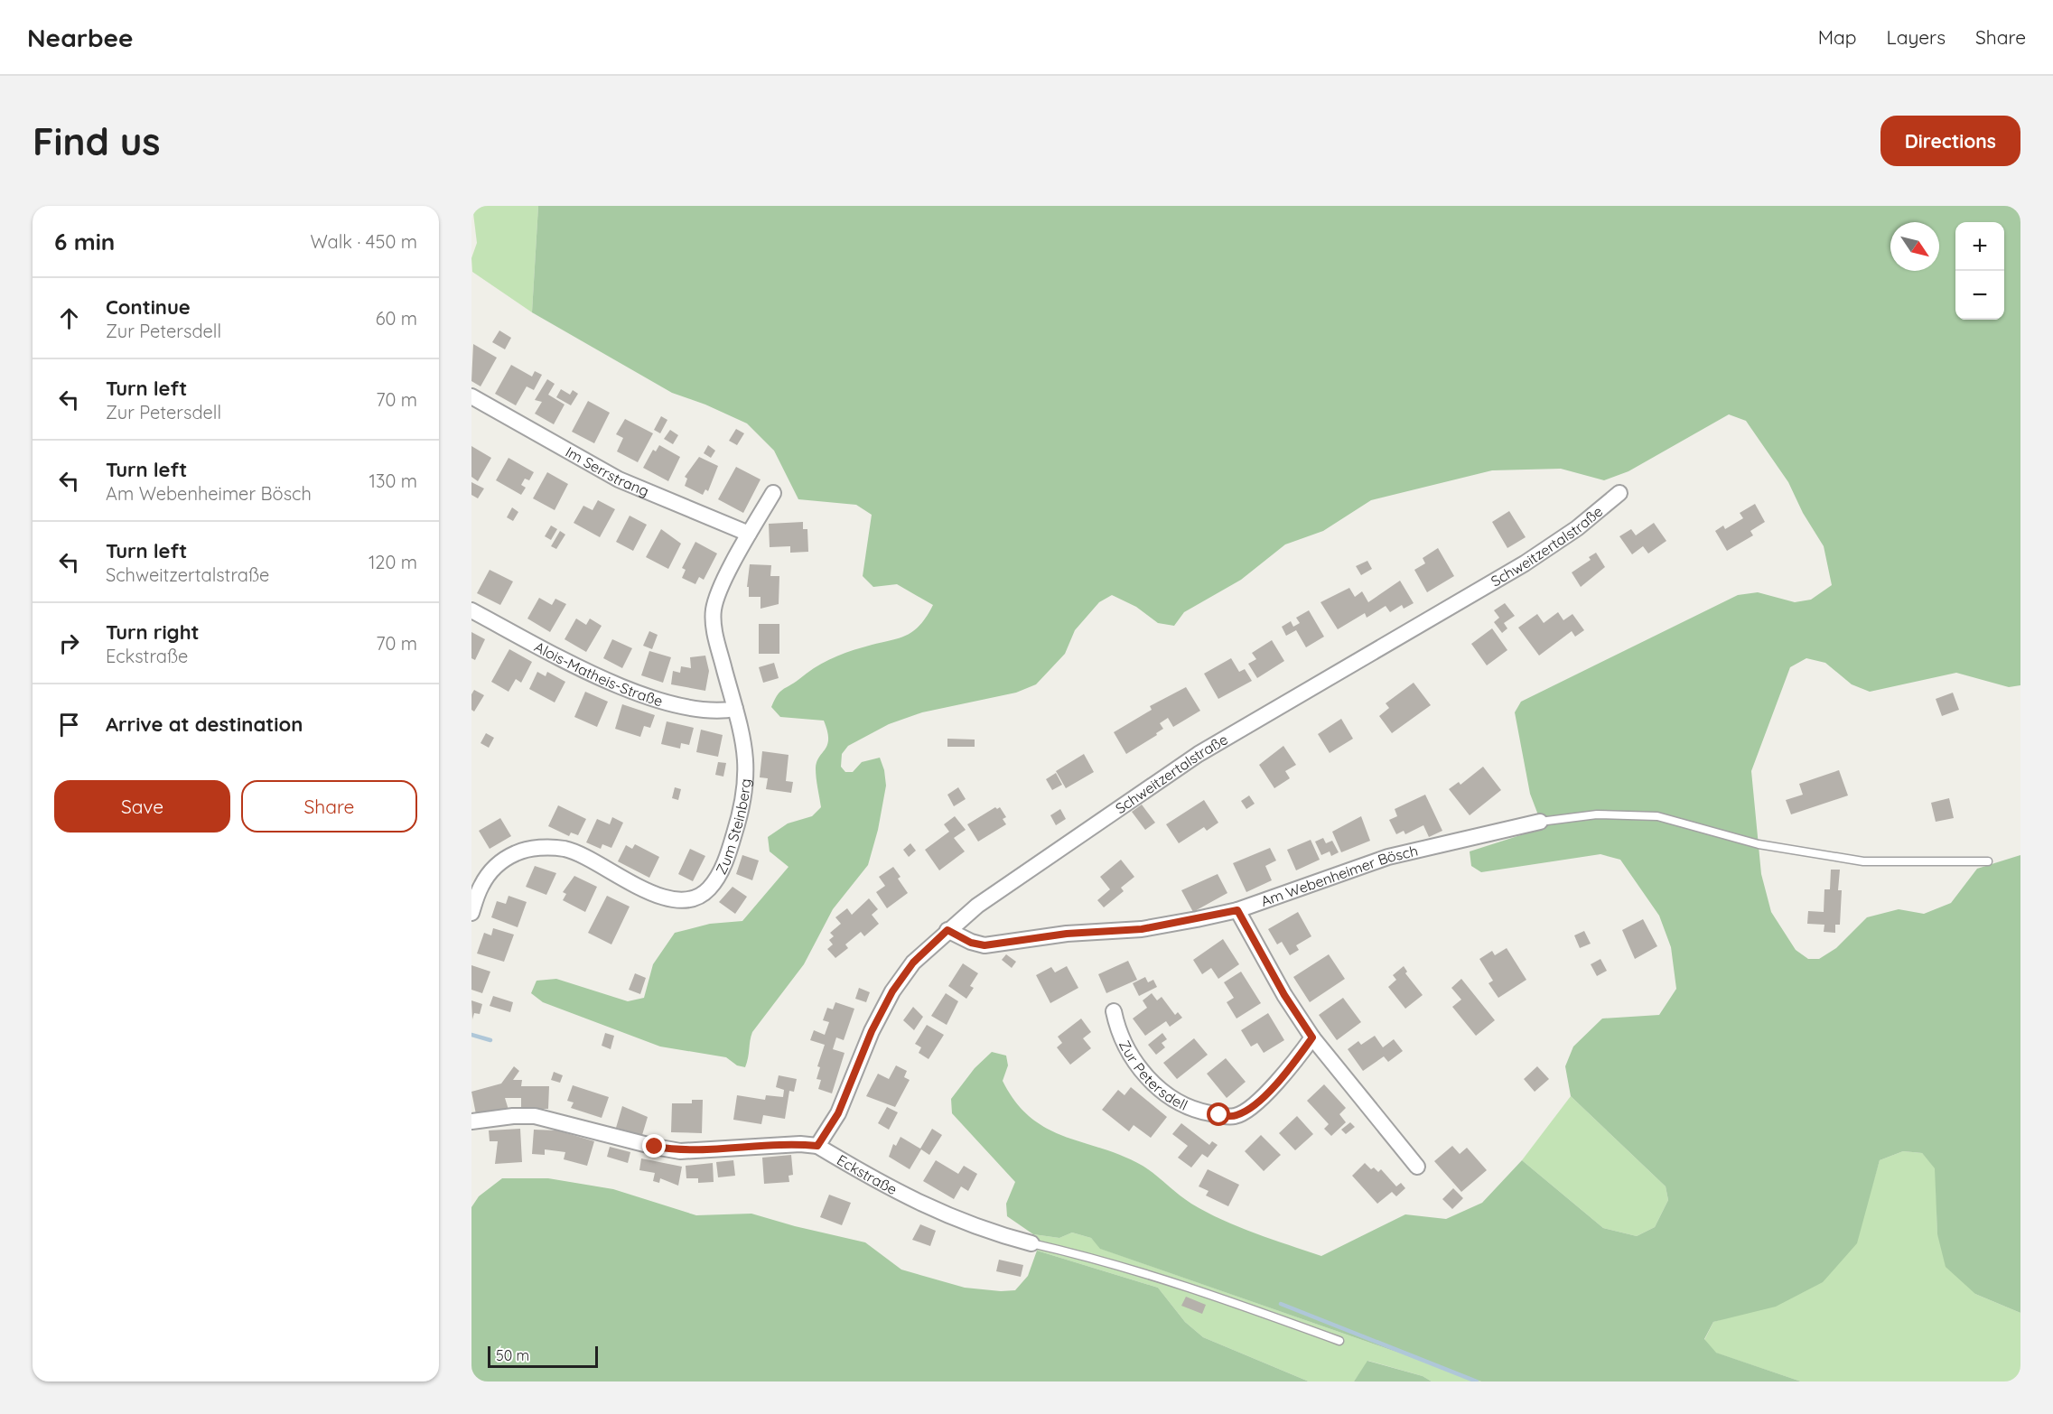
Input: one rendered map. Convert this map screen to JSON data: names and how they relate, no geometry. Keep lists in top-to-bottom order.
{
  "streets": {
    "street": [
      "Im Serrstrang",
      "Schweitzertalstraße",
      "Alois-Matheis-Straße",
      "Zum Steinberg",
      "Am Webenheimer Bösch",
      "Zur Petersdell",
      "Eckstraße"
    ]
  },
  "crossings": [
    ["Im Serrstrang", "Zum Steinberg"],
    ["Schweitzertalstraße", "Am Webenheimer Bösch"],
    ["Schweitzertalstraße", "Eckstraße"],
    ["Alois-Matheis-Straße", "Zum Steinberg"]
  ],
  "scale_bar": "50 m",
  "north": "bottom right",
  "page": {
    "header": "Nearbee",
    "nav": ["Map", "Layers", "Share"],
    "buttons": [
      "Directions",
      ["Save", "Share"]
    ],
    "title": "Find us",
    "heading": ["6 min", "Walk · 450 m"],
    "map_buttons": ["+", "−"],
    "list": [
      ["Continue", "Zur Petersdell", "60 m"],
      ["Turn left", "Zur Petersdell", "70 m"],
      ["Turn left", "Am Webenheimer Bösch", "130 m"],
      ["Turn left", "Schweitzertalstraße", "120 m"],
      ["Turn right", "Eckstraße", "70 m"],
      "Arrive at destination"
    ],
    "scale": "50 m"
  }
}
